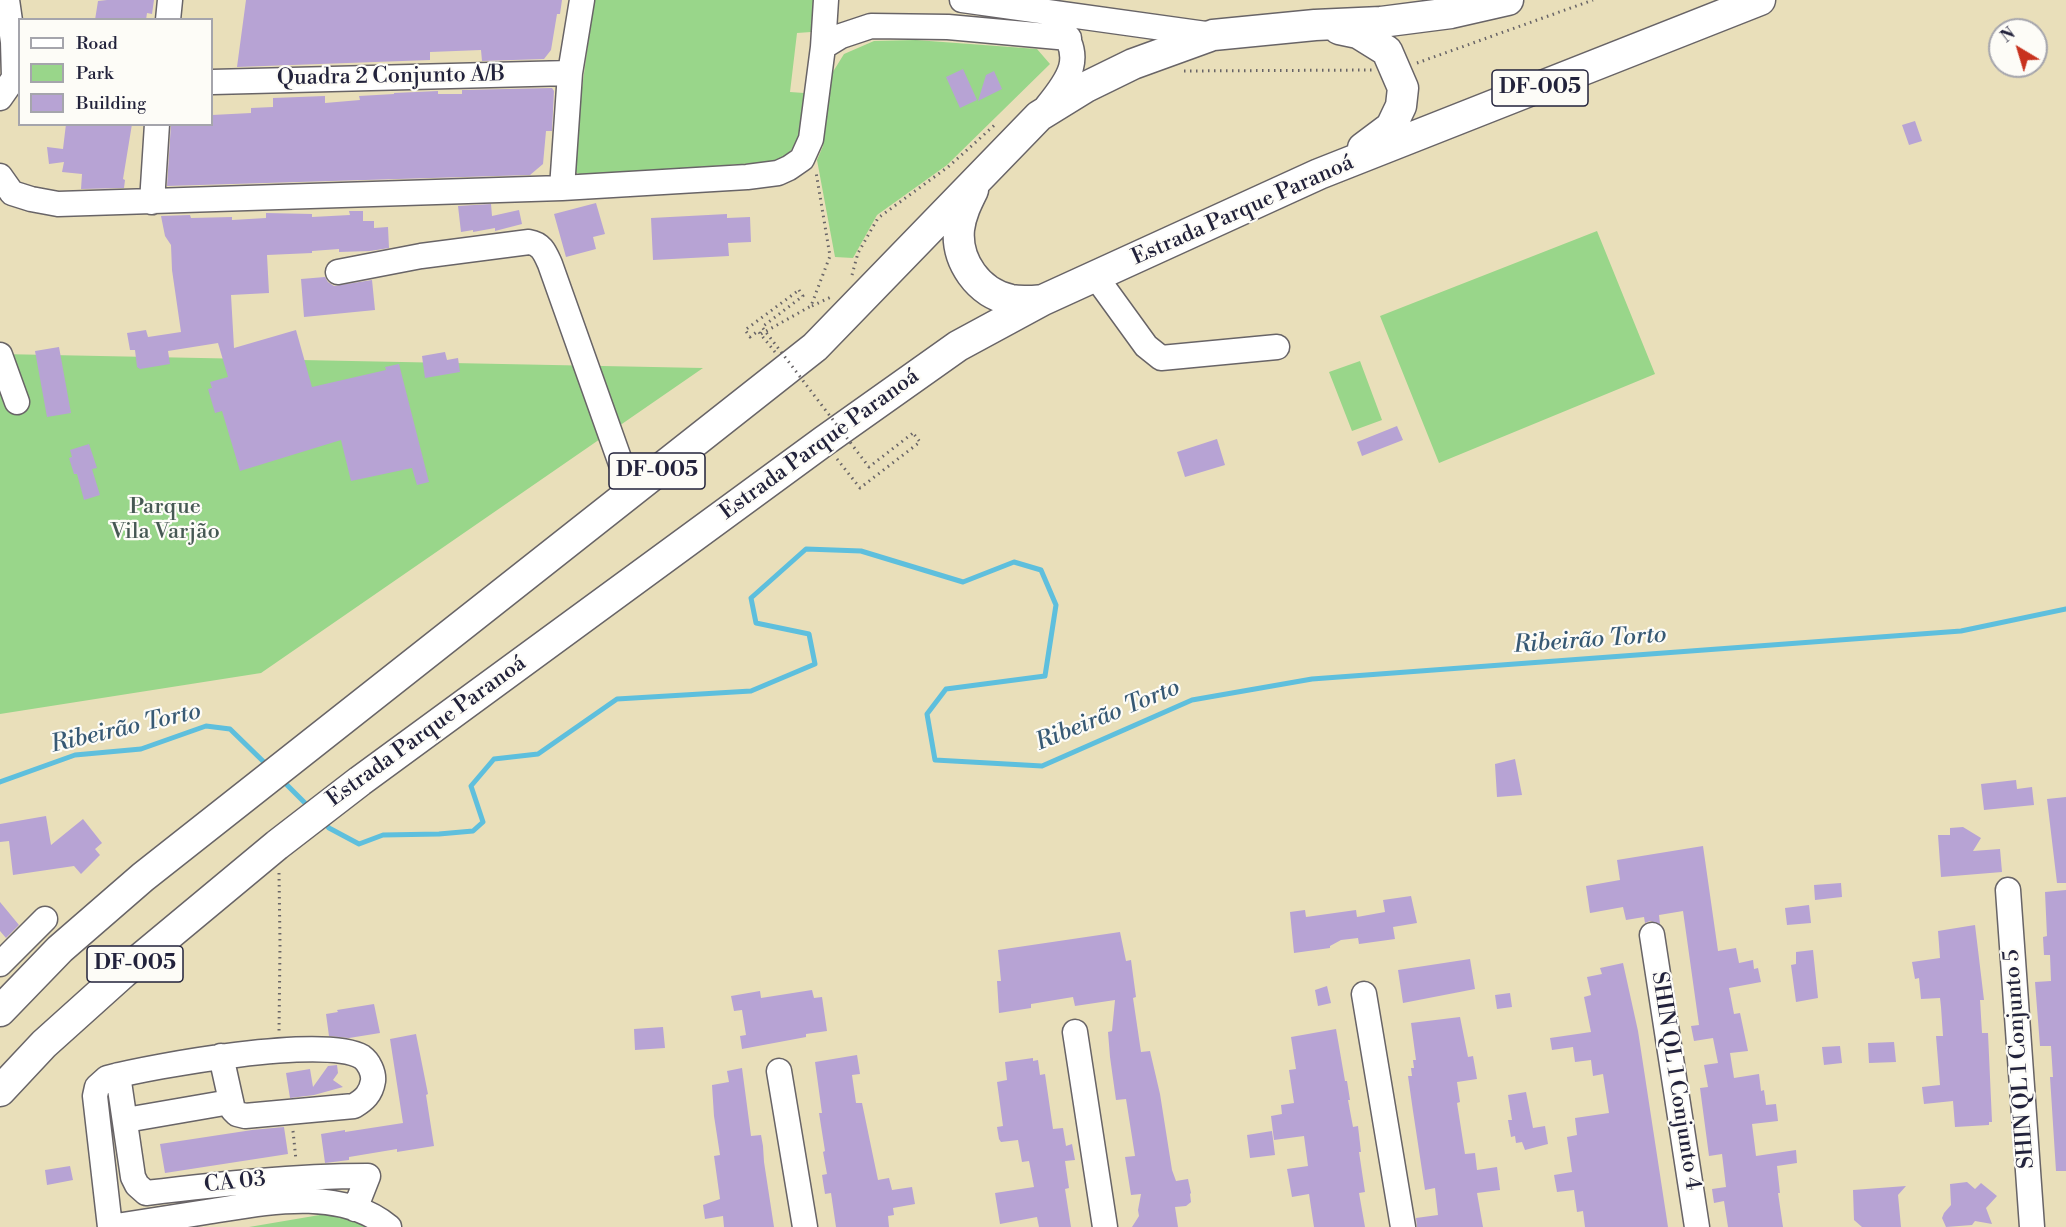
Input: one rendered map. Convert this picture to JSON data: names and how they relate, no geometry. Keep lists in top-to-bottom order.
{
  "streets": {
    "main road": ["DF-005", "Estrada Parque Paranoá"],
    "street": [
      "Quadra 2 Conjunto A/B",
      "SHIN QL 1 Conjunto 5",
      "SHIN QL 1 Conjunto 4",
      "CA 03"
    ]
  },
  "water": ["Ribeirão Torto"],
  "parks": ["Parque Vila Varjão"],
  "legend": ["Road", "Park", "Building"],
  "north": "top left"
}
